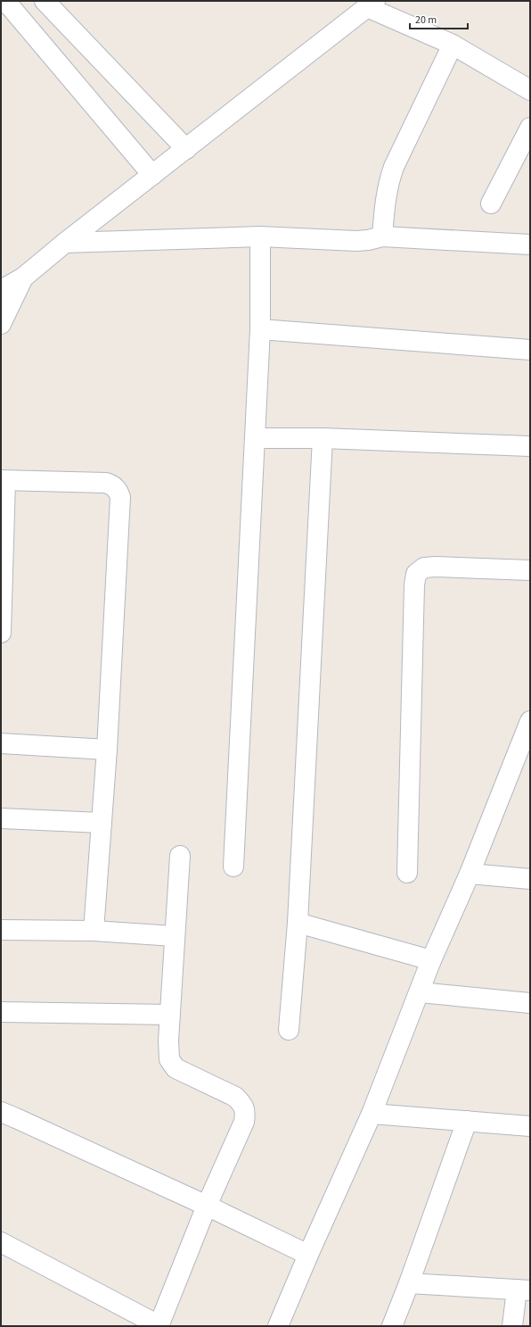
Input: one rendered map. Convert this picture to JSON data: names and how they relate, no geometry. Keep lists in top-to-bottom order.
{
  "scale_bar": "20 m"
}
